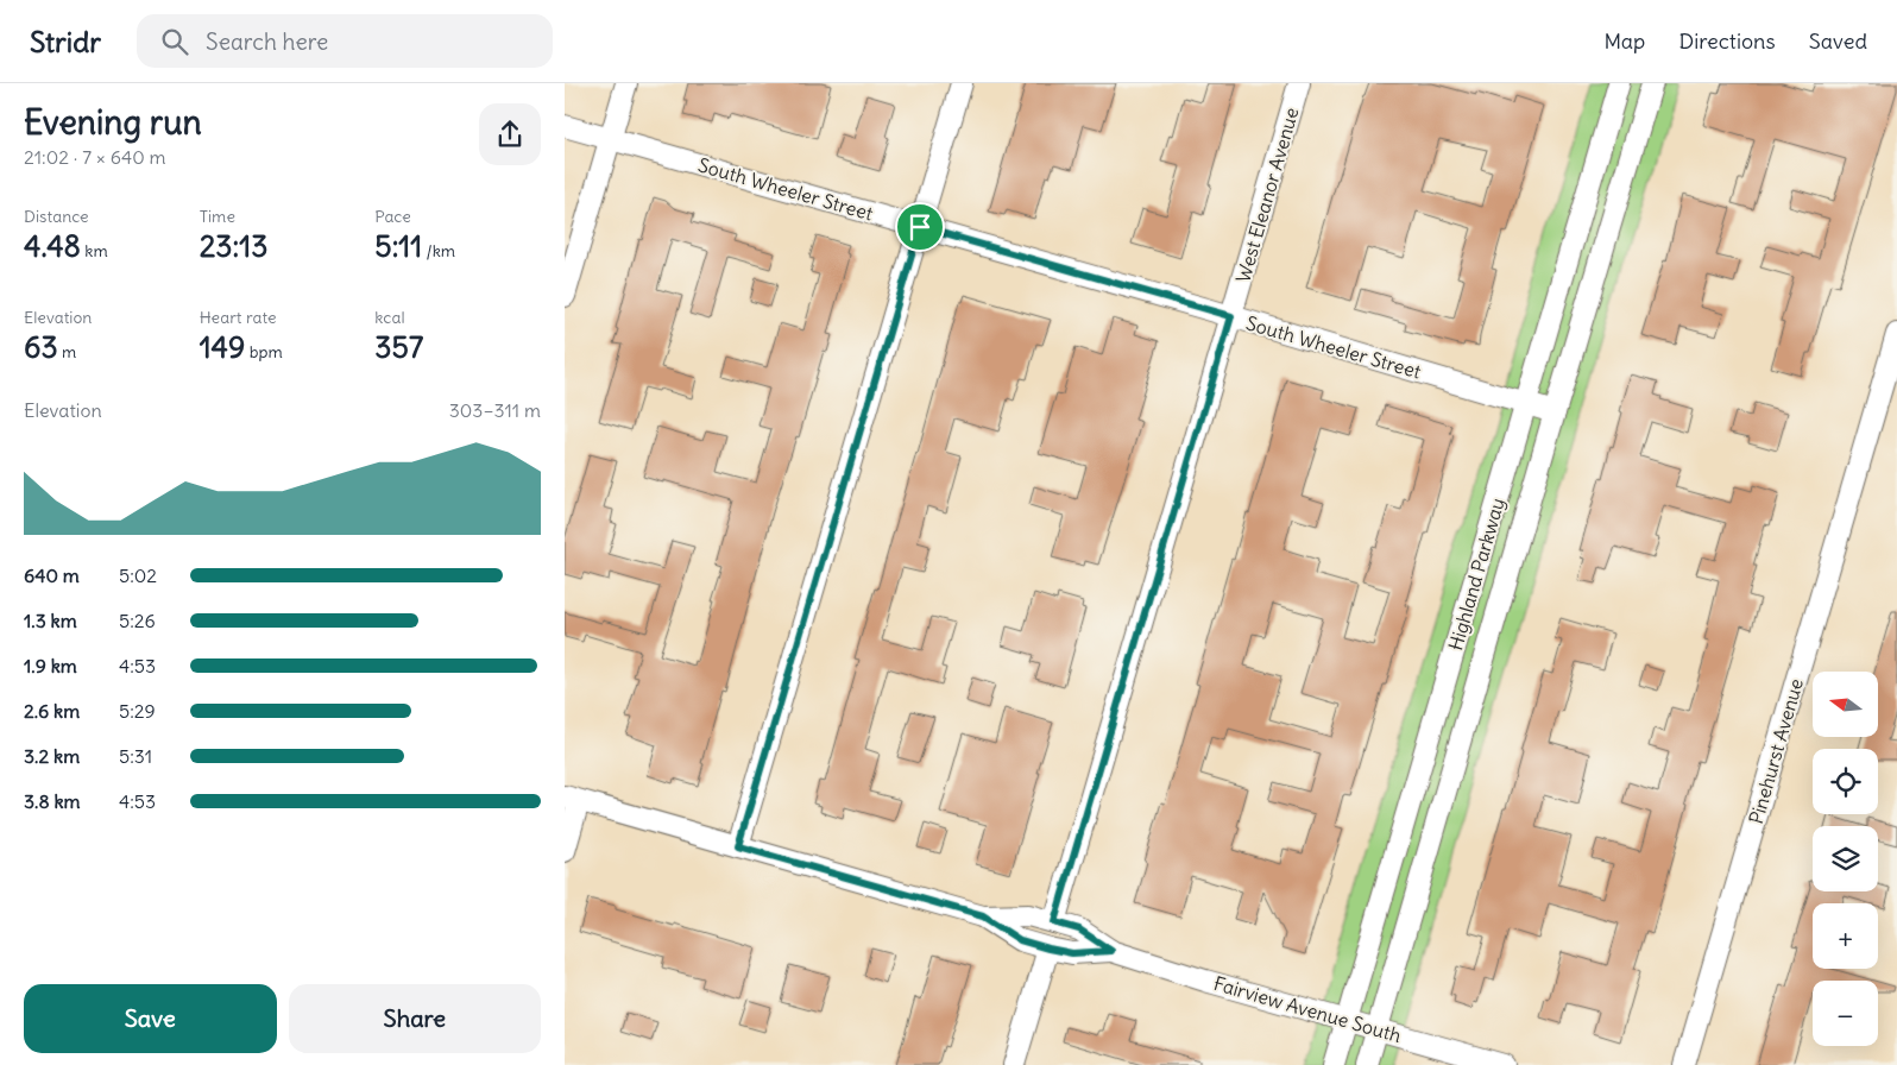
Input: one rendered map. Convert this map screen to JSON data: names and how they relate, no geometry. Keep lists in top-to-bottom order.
{
  "streets": {
    "street": [
      "South Wheeler Street",
      "West Eleanor Avenue",
      "Highland Parkway",
      "Pinehurst Avenue",
      "Fairview Avenue South"
    ]
  },
  "crossings": [
    ["South Wheeler Street", "West Eleanor Avenue"],
    ["South Wheeler Street", "Highland Parkway"],
    ["West Eleanor Avenue", "Fairview Avenue South"],
    ["Highland Parkway", "Fairview Avenue South"]
  ],
  "north": "left",
  "page": {
    "header": "Stridr",
    "search": "Search here",
    "nav": ["Map", "Directions", "Saved"],
    "heading": ["Evening run", "21:02 · 7 × 640 m"],
    "stats": [
      ["Distance", "4.48 km"],
      ["Time", "23:13"],
      ["Pace", "5:11 /km"],
      ["Elevation", "63 m"],
      ["Heart rate", "149 bpm"],
      ["kcal", "357"]
    ],
    "chart": ["Elevation", "303–311 m"],
    "list": [
      {
        "name": "640 m",
        "note": "5:02"
      },
      {
        "name": "1.3 km",
        "note": "5:26"
      },
      {
        "name": "1.9 km",
        "note": "4:53"
      },
      {
        "name": "2.6 km",
        "note": "5:29"
      },
      {
        "name": "3.2 km",
        "note": "5:31"
      },
      {
        "name": "3.8 km",
        "note": "4:53"
      }
    ],
    "map_buttons": ["+", "−"],
    "buttons": ["Save", "Share"]
  }
}
